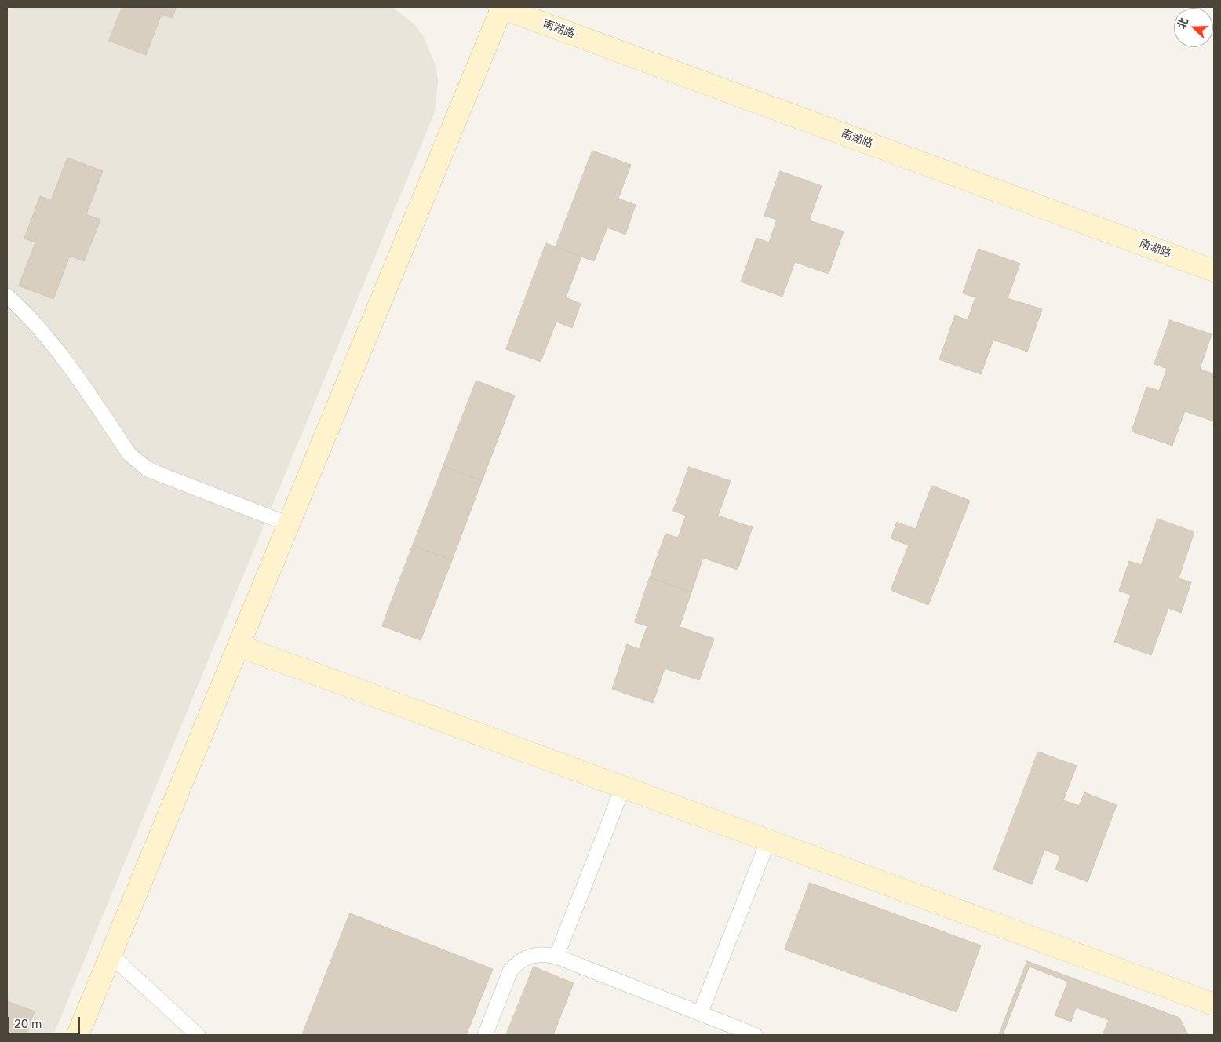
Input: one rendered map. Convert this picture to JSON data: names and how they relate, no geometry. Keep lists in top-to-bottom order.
{
  "streets": {
    "street": ["南湖路"]
  },
  "scale_bar": "20 m",
  "north": "left"
}
